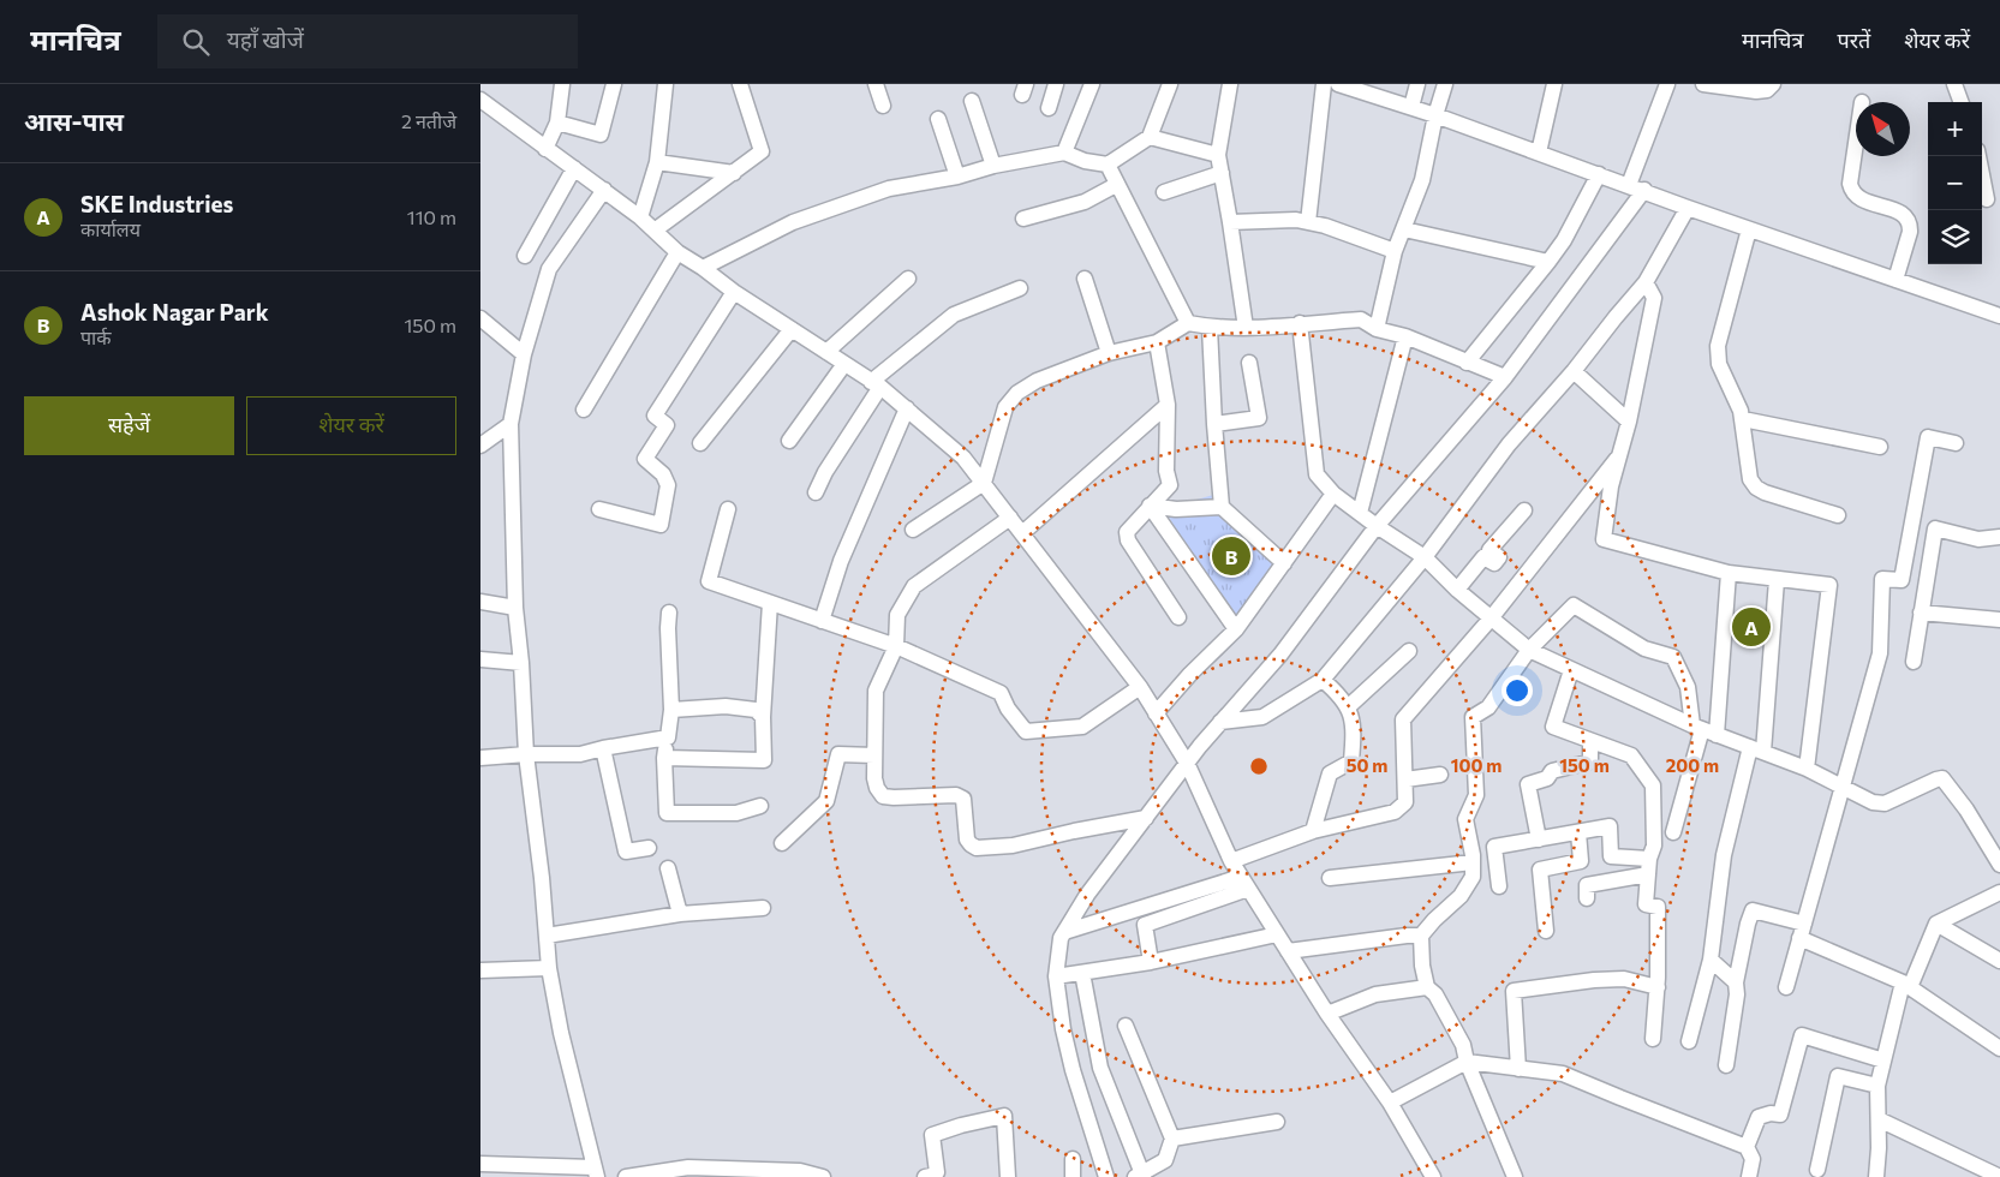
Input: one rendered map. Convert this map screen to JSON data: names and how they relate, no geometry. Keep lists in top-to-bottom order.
{
  "north": "top left",
  "page": {
    "header": "मानचित्र",
    "search": "यहाँ खोजें",
    "nav": ["मानचित्र", "परतें", "शेयर करें"],
    "heading": ["आस-पास", "2 नतीजे"],
    "map_buttons": ["+", "−"],
    "list": [
      {
        "mark": "A",
        "name": "SKE Industries",
        "note": "कार्यालय",
        "value": "110 m"
      },
      {
        "mark": "B",
        "name": "Ashok Nagar Park",
        "note": "पार्क",
        "value": "150 m"
      }
    ],
    "buttons": ["सहेजें", "शेयर करें"],
    "pins": ["B", "A"]
  },
  "rings": [
    "50 m",
    "100 m",
    "150 m",
    "200 m"
  ]
}
